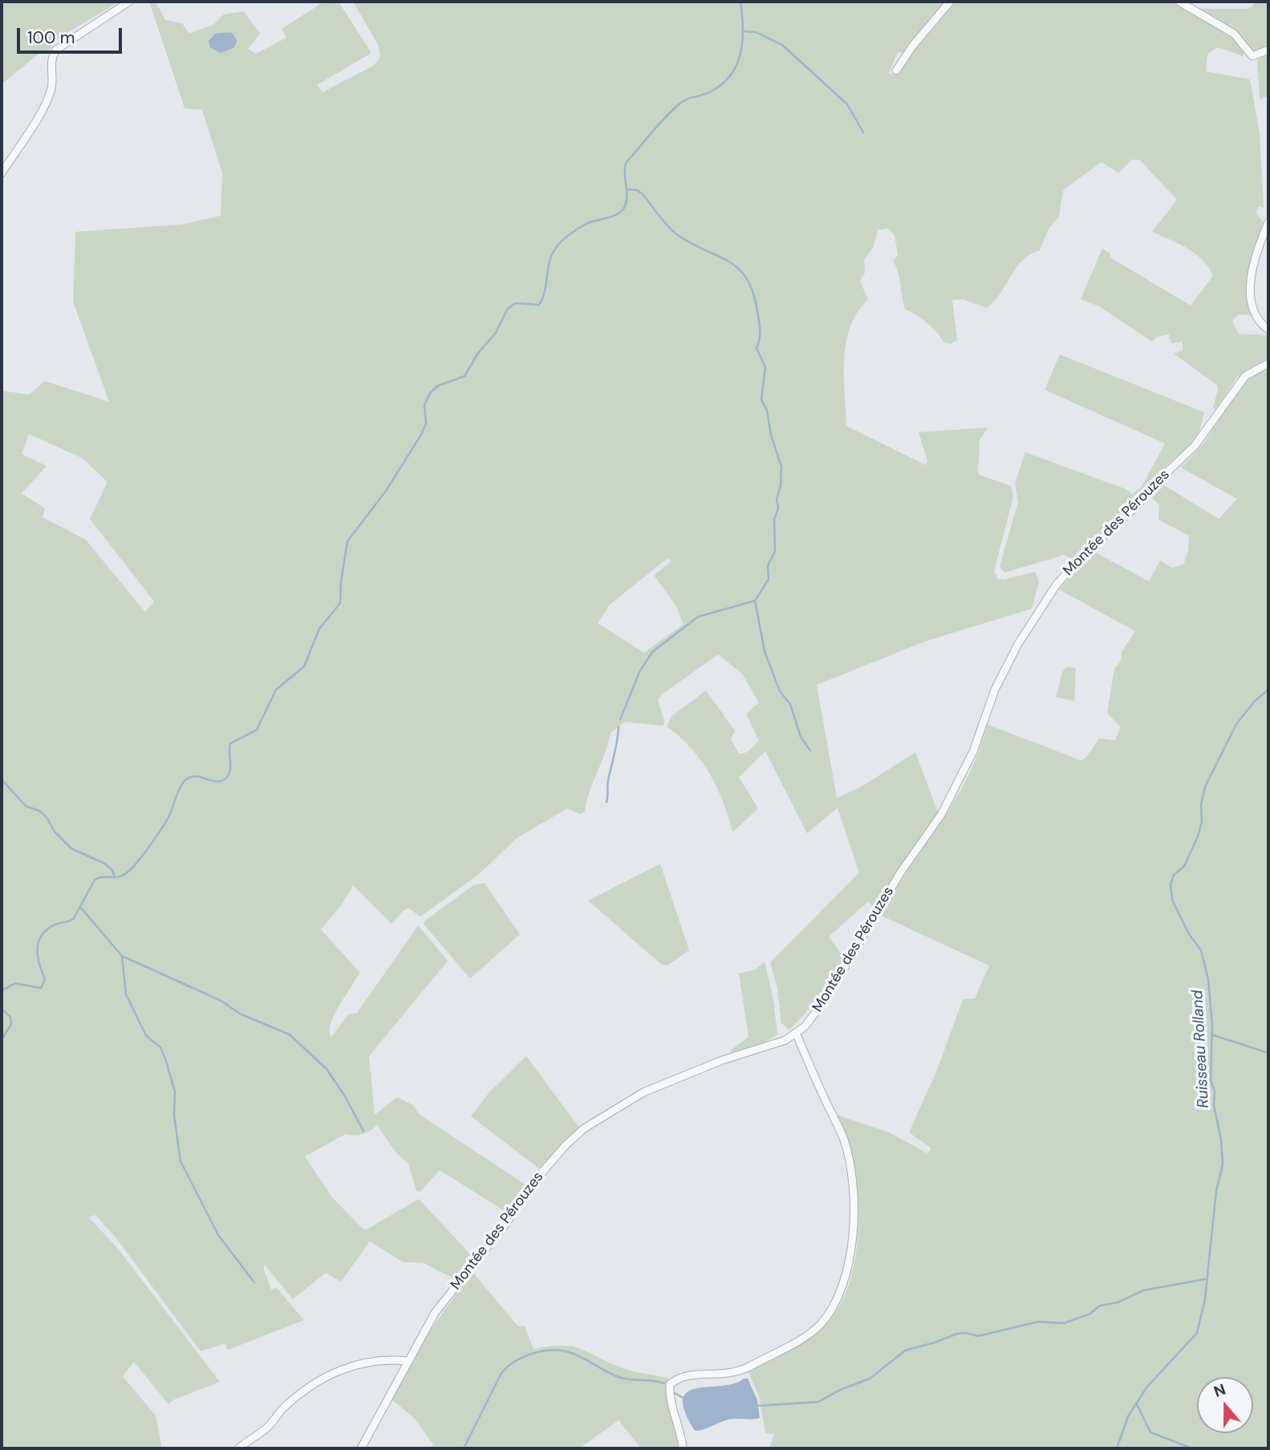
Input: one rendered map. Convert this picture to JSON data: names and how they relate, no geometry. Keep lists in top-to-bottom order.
{
  "streets": {
    "street": ["Montée des Pérouzes"]
  },
  "water": ["Ruisseau Rolland"],
  "scale_bar": "100 m",
  "north": "top"
}
